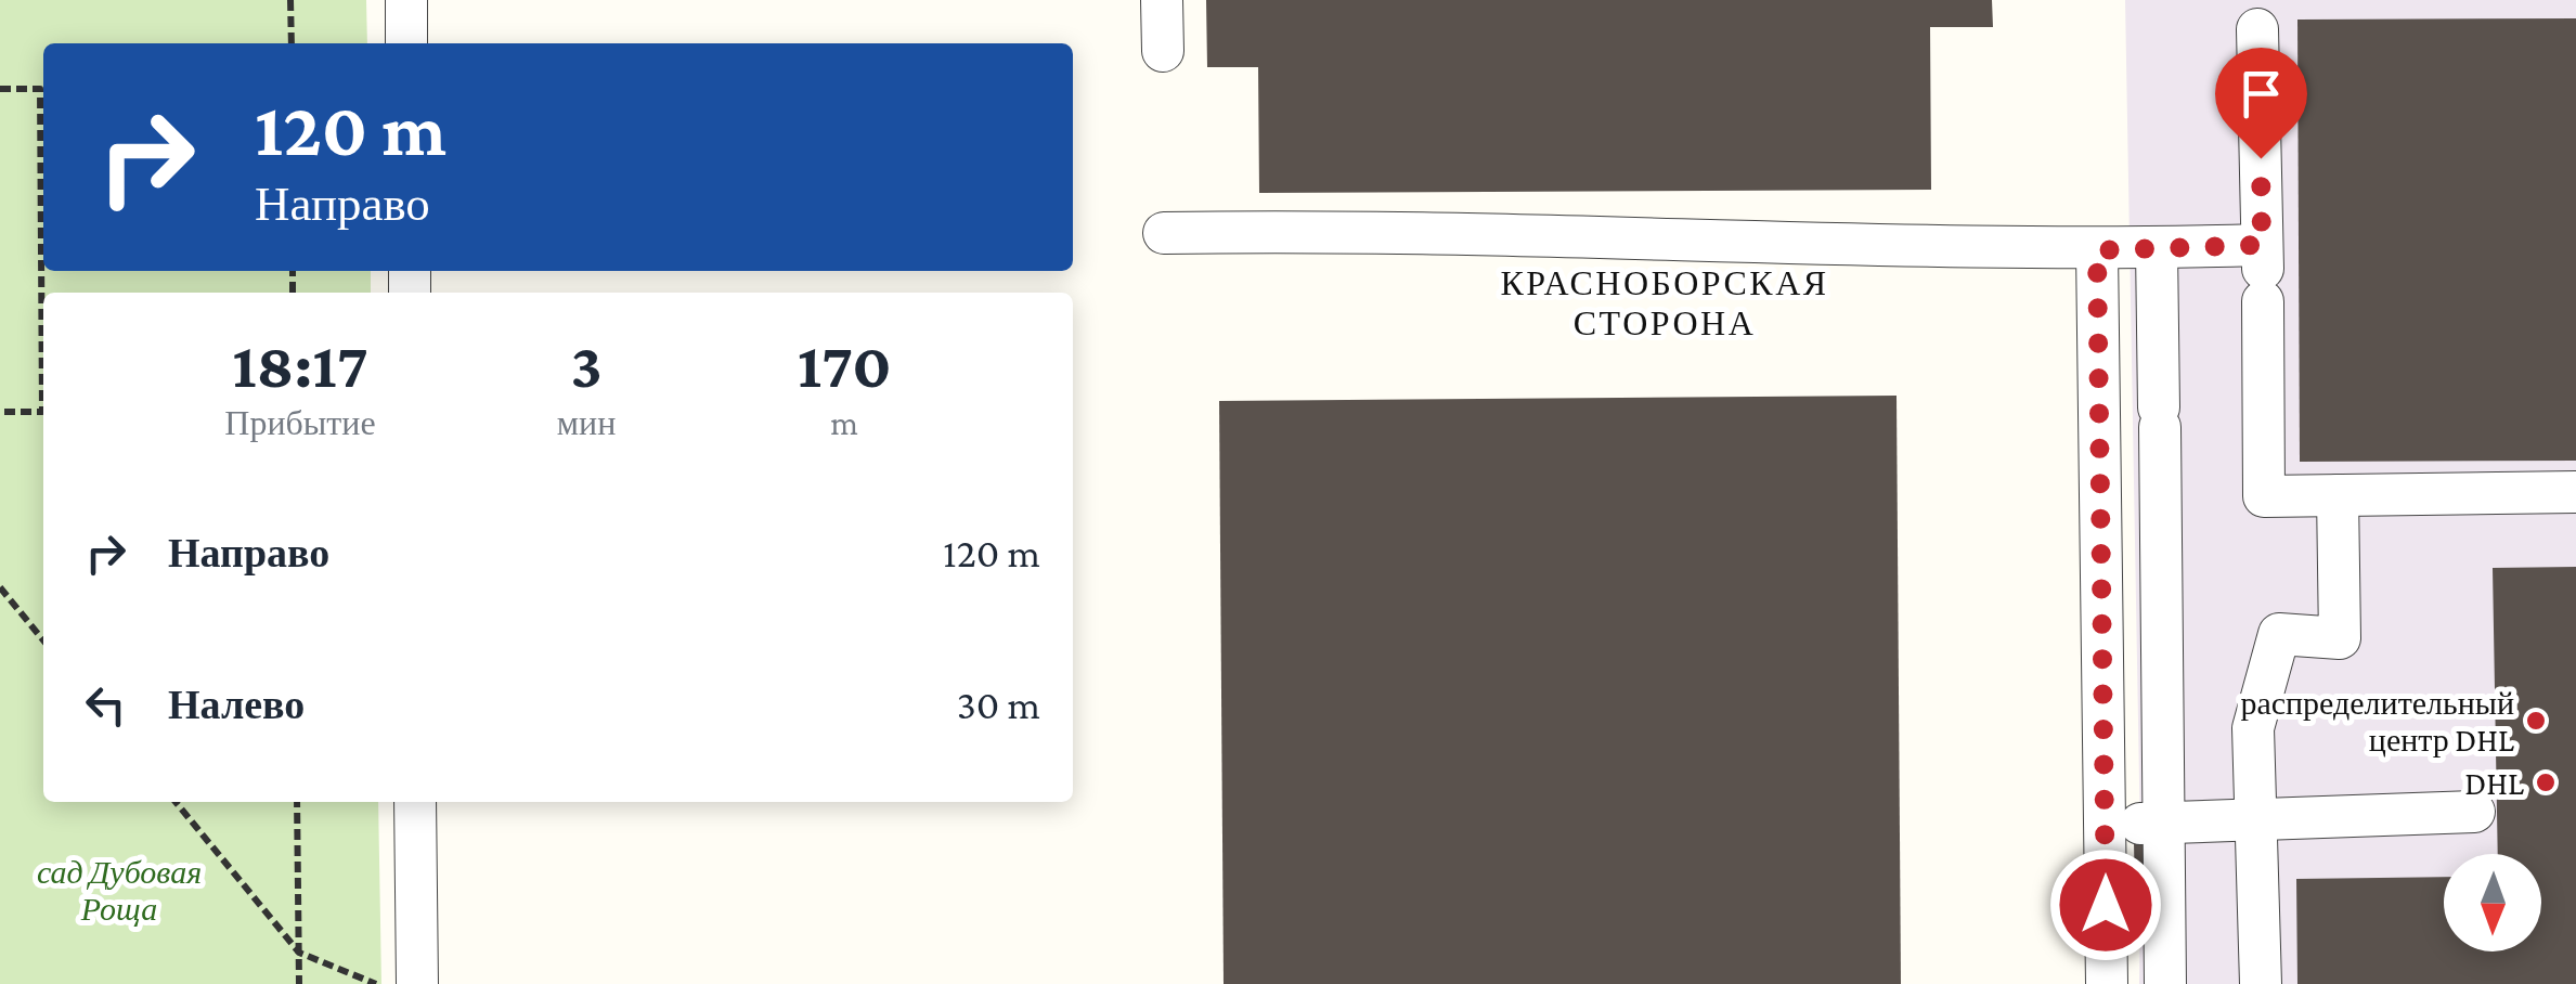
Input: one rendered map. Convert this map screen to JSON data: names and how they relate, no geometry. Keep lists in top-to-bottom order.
{
  "districts": ["КРАСНОБОРСКАЯ СТОРОНА"],
  "parks": ["сад Дубовая Роща"],
  "places": ["распределительный центр DHL", "DHL"],
  "north": "bottom",
  "page": {
    "turn": ["120 m", "Направо"],
    "eta": [
      "18:17",
      "Прибытие",
      "3",
      "мин",
      "170",
      "m"
    ],
    "list": [
      {
        "name": "Направо",
        "value": "120 m"
      },
      {
        "name": "Налево",
        "value": "30 m"
      }
    ]
  }
}
